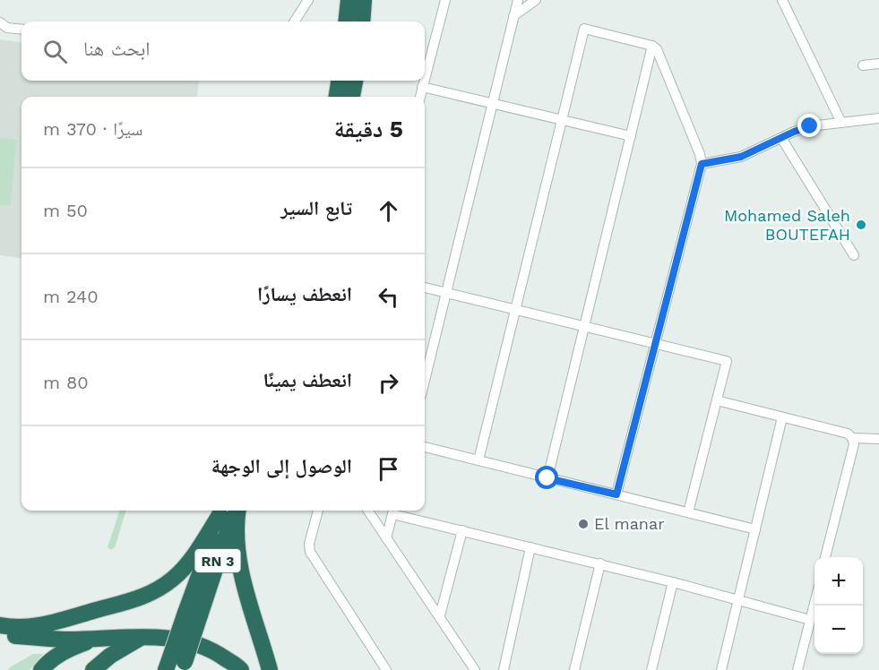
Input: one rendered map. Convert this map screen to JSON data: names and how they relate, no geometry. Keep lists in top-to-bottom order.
{
  "streets": {
    "highway": ["RN 3"]
  },
  "places": ["Mohamed Saleh BOUTEFAH", "El manar"],
  "page": {
    "search": "ابحث هنا",
    "heading": ["5 دقيقة", "سيرًا · 370 m"],
    "list": [
      ["تابع السير", "50 m"],
      ["انعطف يسارًا", "240 m"],
      ["انعطف يمينًا", "80 m"],
      "الوصول إلى الوجهة"
    ],
    "map_buttons": ["+", "−"]
  }
}
